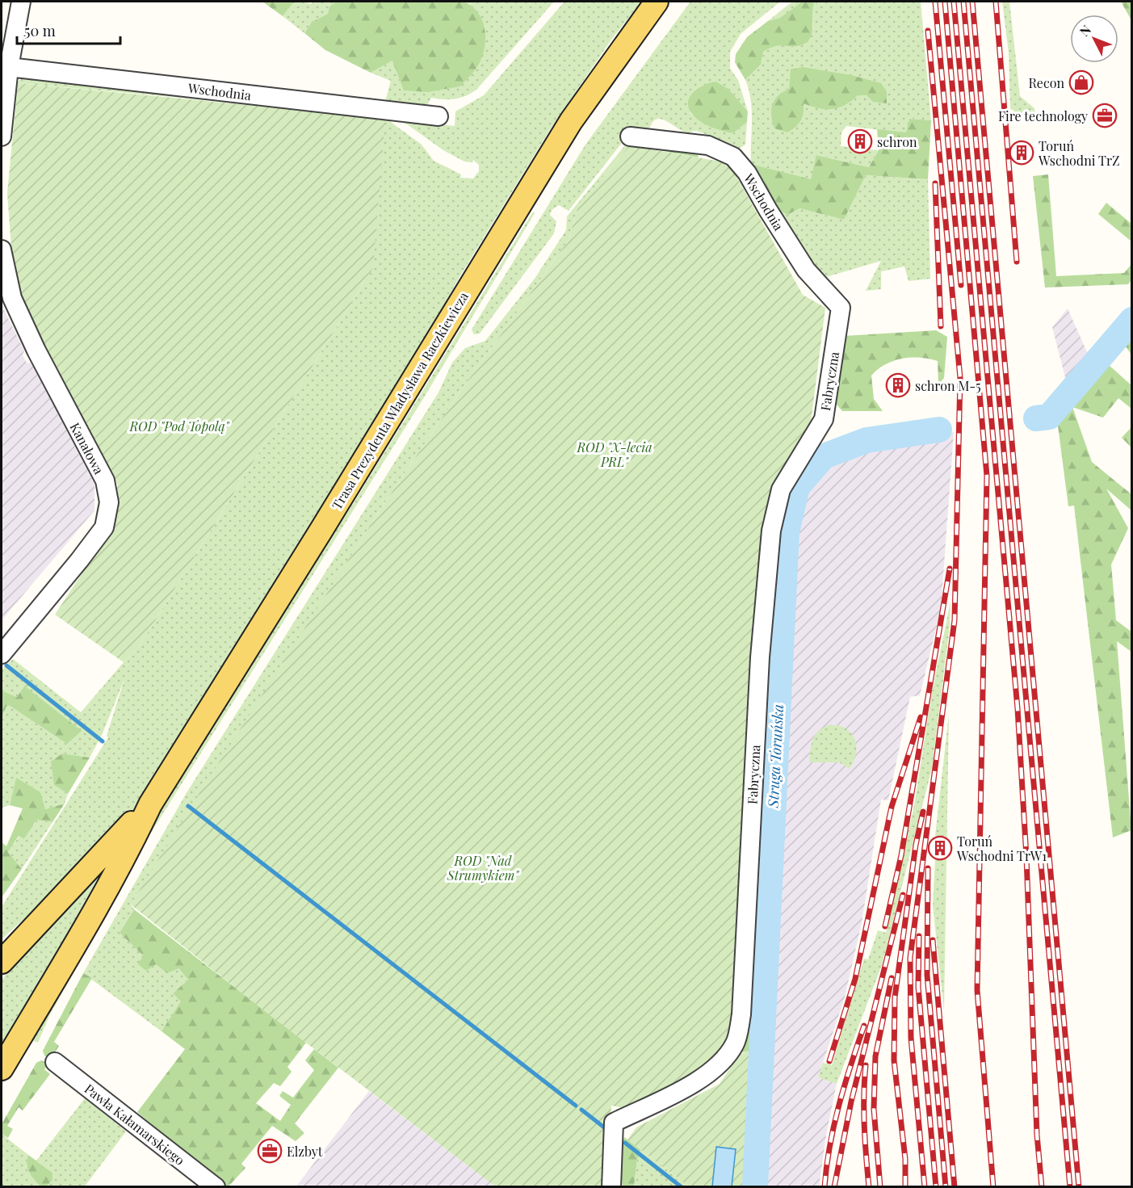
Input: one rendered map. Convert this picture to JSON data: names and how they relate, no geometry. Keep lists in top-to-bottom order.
{
  "streets": {
    "main road": ["Trasa Prezydenta Władysława Raczkiewicza"],
    "street": [
      "Wschodnia",
      "Fabryczna",
      "Kanałowa",
      "Pawła Kałamarskiego"
    ]
  },
  "crossings": [
    ["Wschodnia", "Fabryczna"]
  ],
  "water": ["Struga Toruńska"],
  "parks": ["ROD \"Pod Topolą\"", "ROD \"X-lecia PRL\"", "ROD \"Nad Strumykiem\""],
  "places": {
    "shop": ["Recon"],
    "office": ["Fire technology", "Elzbyt"],
    "building": [
      "schron",
      "Toruń Wschodni TrZ",
      "schron M-5",
      "Toruń Wschodni TrW1"
    ]
  },
  "scale_bar": "50 m",
  "north": "top left"
}
